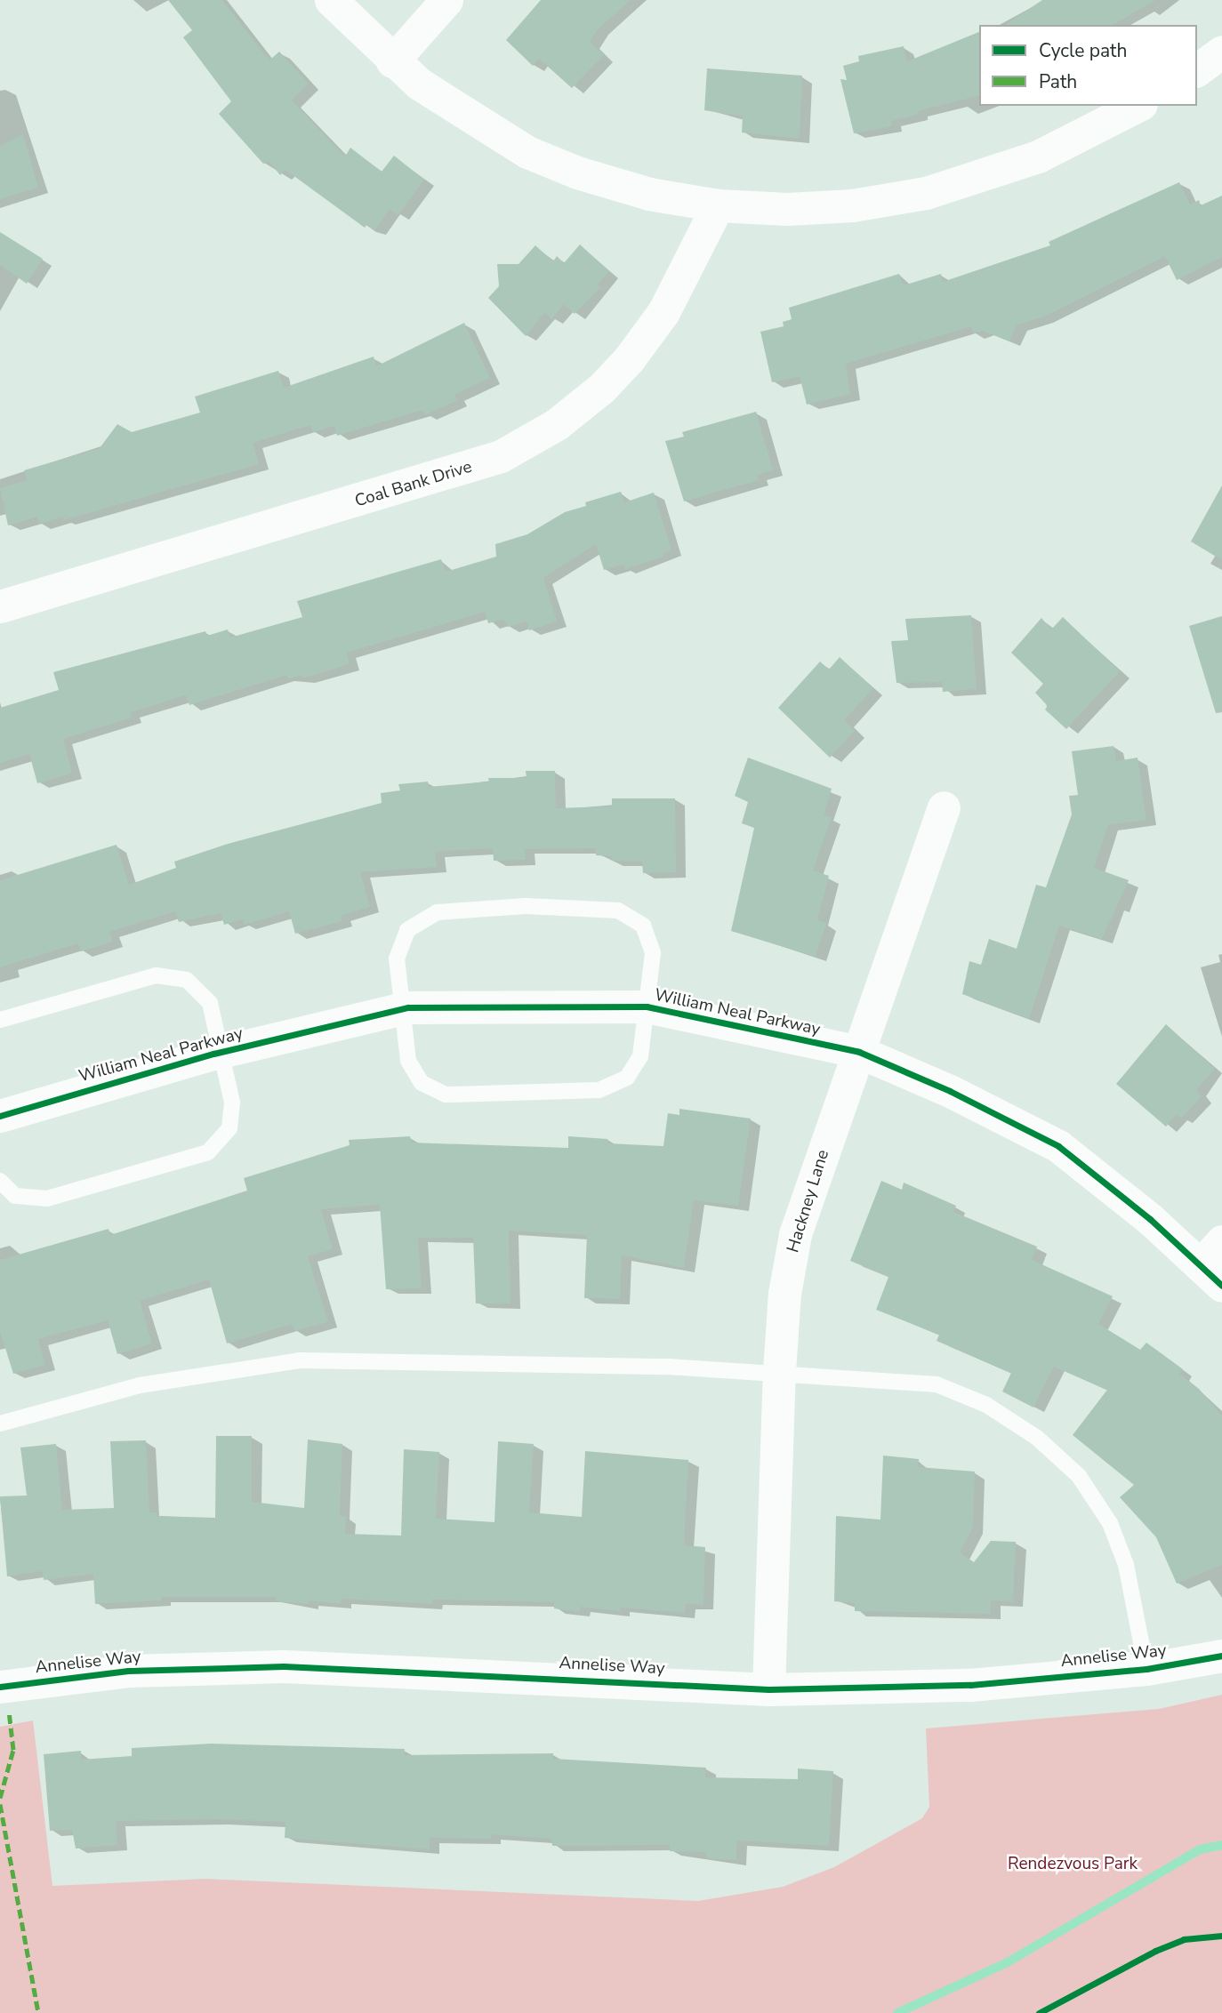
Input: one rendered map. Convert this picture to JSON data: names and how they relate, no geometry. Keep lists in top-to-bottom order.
{
  "streets": {
    "street": [
      "Coal Bank Drive",
      "William Neal Parkway",
      "Hackney Lane",
      "Annelise Way"
    ]
  },
  "crossings": [
    ["William Neal Parkway", "Hackney Lane"],
    ["Hackney Lane", "Annelise Way"]
  ],
  "parks": ["Rendezvous Park"],
  "legend": ["Cycle path", "Path"]
}
